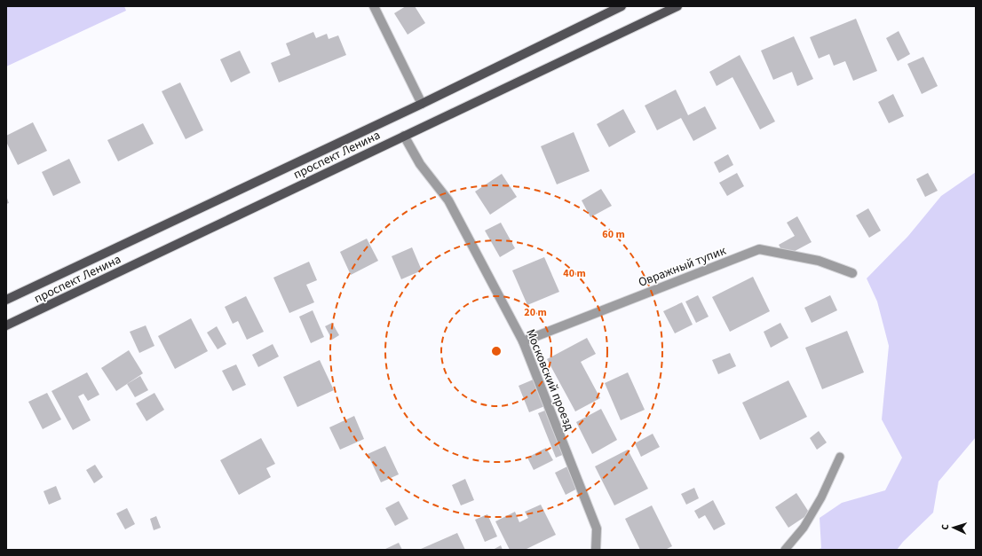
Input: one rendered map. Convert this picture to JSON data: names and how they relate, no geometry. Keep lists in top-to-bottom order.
{
  "streets": {
    "main road": ["проспект Ленина"],
    "street": ["Овражный тупик", "Московский проезд"]
  },
  "crossings": [
    ["проспект Ленина", "Московский проезд"],
    ["Овражный тупик", "Московский проезд"]
  ],
  "north": "left",
  "rings": ["60 m", "40 m", "20 m"]
}
